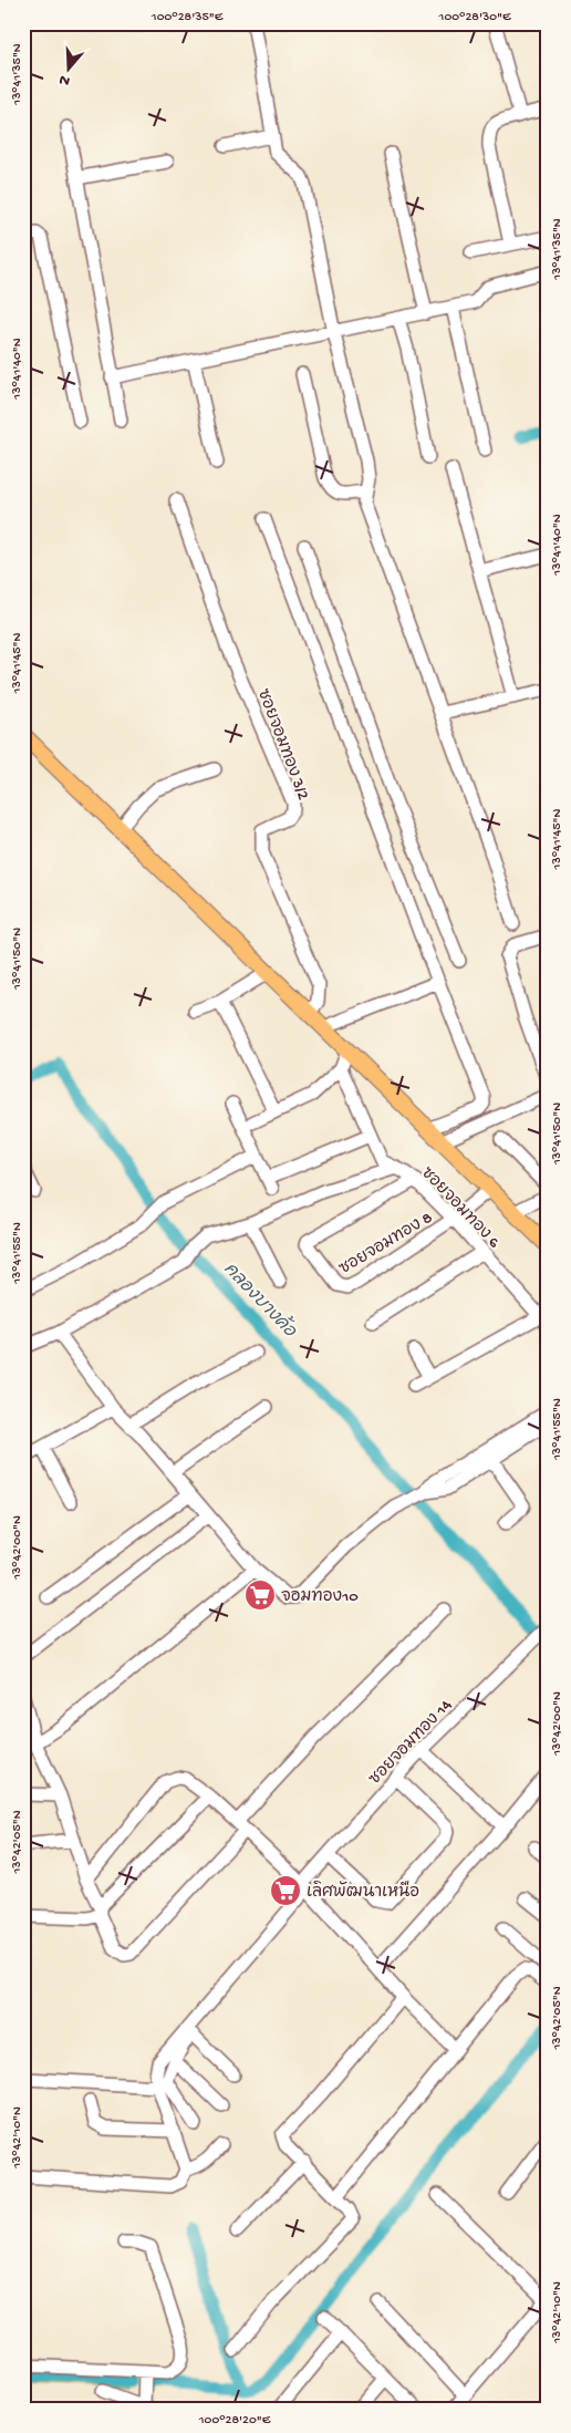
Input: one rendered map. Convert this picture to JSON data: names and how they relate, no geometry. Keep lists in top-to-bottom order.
{
  "streets": {
    "street": [
      "ซอยจอมทอง 3/2",
      "ซอยจอมทอง 6",
      "ซอยจอมทอง 8",
      "ซอยจอมทอง 14"
    ]
  },
  "crossings": [
    ["ซอยจอมทอง 6", "ซอยจอมทอง 8"]
  ],
  "water": ["คลองบางค้อ"],
  "places": {
    "supermarket": ["จอมทอง10", "เลิศพัฒนาเหนือ"]
  },
  "north": "bottom",
  "coordinates": [
    "100°28'35\"E",
    "100°28'30\"E",
    "13°41'35\"N",
    "13°41'40\"N",
    "13°41'45\"N",
    "13°41'50\"N",
    "13°41'55\"N",
    "13°42'00\"N",
    "13°42'05\"N",
    "13°42'10\"N",
    "100°28'20\"E"
  ]
}
